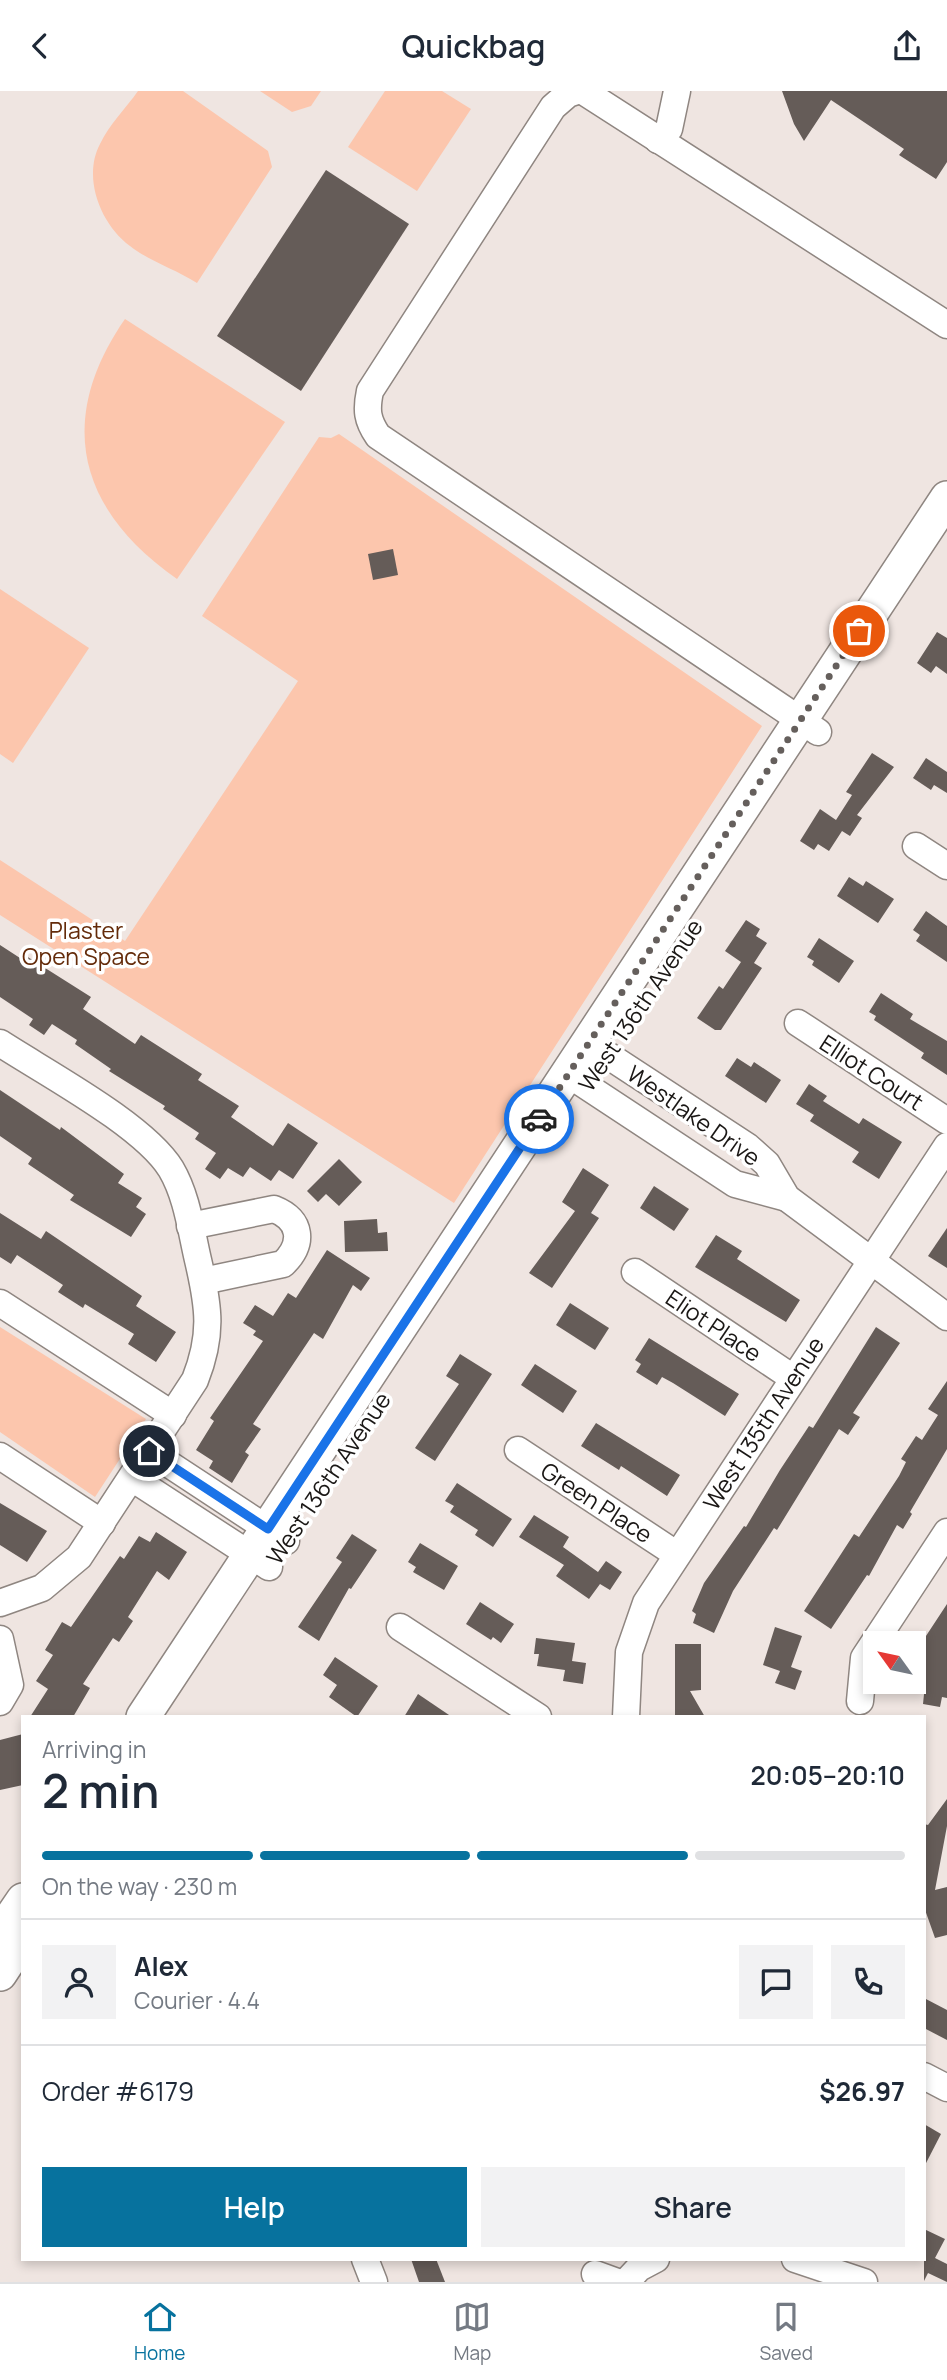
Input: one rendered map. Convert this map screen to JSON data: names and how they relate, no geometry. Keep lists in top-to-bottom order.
{
  "streets": {
    "main road": ["West 136th Avenue"],
    "street": [
      "Elliot Court",
      "Westlake Drive",
      "Eliot Place",
      "West 135th Avenue",
      "Green Place"
    ]
  },
  "crossings": [
    ["West 136th Avenue", "Westlake Drive"],
    ["Westlake Drive", "West 135th Avenue"],
    ["Eliot Place", "West 135th Avenue"],
    ["West 135th Avenue", "Green Place"]
  ],
  "parks": ["Plaster Open Space"],
  "north": "top left",
  "page": {
    "header": "Quickbag",
    "heading": ["2 min", "Arriving in", "20:05–20:10"],
    "panel": [
      "Alex",
      "Courier · 4.4",
      "Order #6179",
      "$26.97"
    ],
    "bar": "On the way · 230 m",
    "buttons": ["Help", "Share"],
    "tabs": ["Home", "Map", "Saved"]
  }
}
